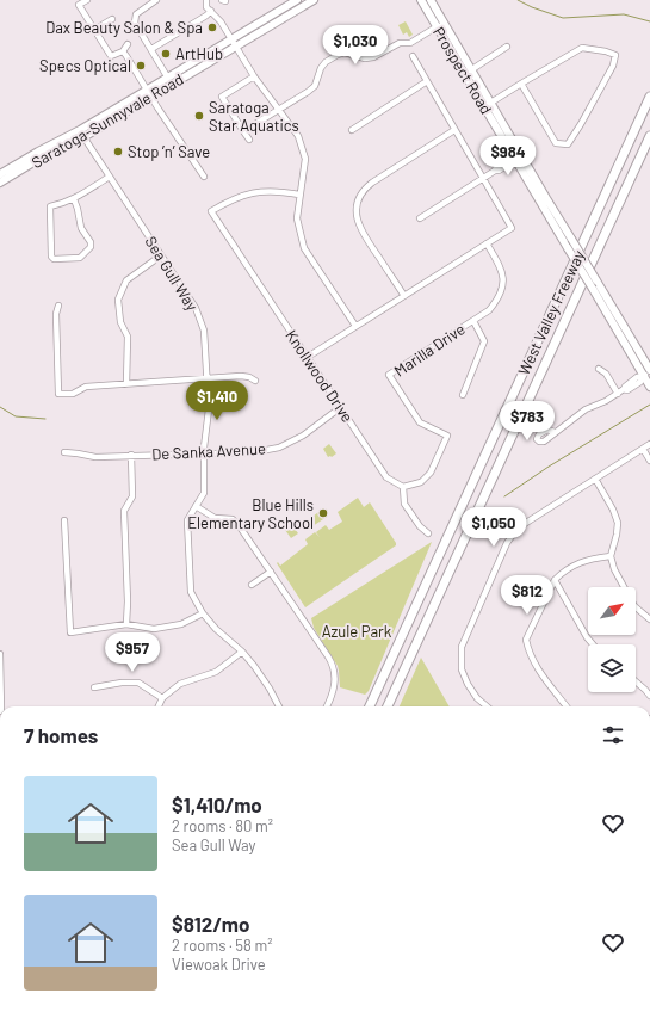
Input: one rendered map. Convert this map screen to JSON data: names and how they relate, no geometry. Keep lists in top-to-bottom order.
{
  "streets": {
    "highway": ["West Valley Freeway"],
    "main road": ["Prospect Road", "Saratoga-Sunnyvale Road"],
    "street": [
      "Sea Gull Way",
      "Marilla Drive",
      "Knollwood Drive",
      "De Sanka Avenue"
    ]
  },
  "crossings": [
    ["Saratoga-Sunnyvale Road", "Sea Gull Way"],
    ["Sea Gull Way", "De Sanka Avenue"],
    ["Marilla Drive", "Knollwood Drive"],
    ["Knollwood Drive", "De Sanka Avenue"]
  ],
  "parks": ["Azule Park"],
  "places": [
    "Dax Beauty Salon & Spa",
    "ArtHub",
    "Specs Optical",
    "Saratoga Star Aquatics",
    "Stop ’n’ Save",
    "Blue Hills Elementary School"
  ],
  "north": "top right",
  "page": {
    "price": [
      "$1,030",
      "$984",
      "$1,410",
      "$783",
      "$1,050",
      "$812",
      "$957"
    ],
    "heading": "7 homes",
    "list": [
      {
        "name": "$1,410/mo",
        "note": "2 rooms · 80 m² · Sea Gull Way"
      },
      {
        "name": "$812/mo",
        "note": "2 rooms · 58 m² · Viewoak Drive"
      }
    ]
  }
}
